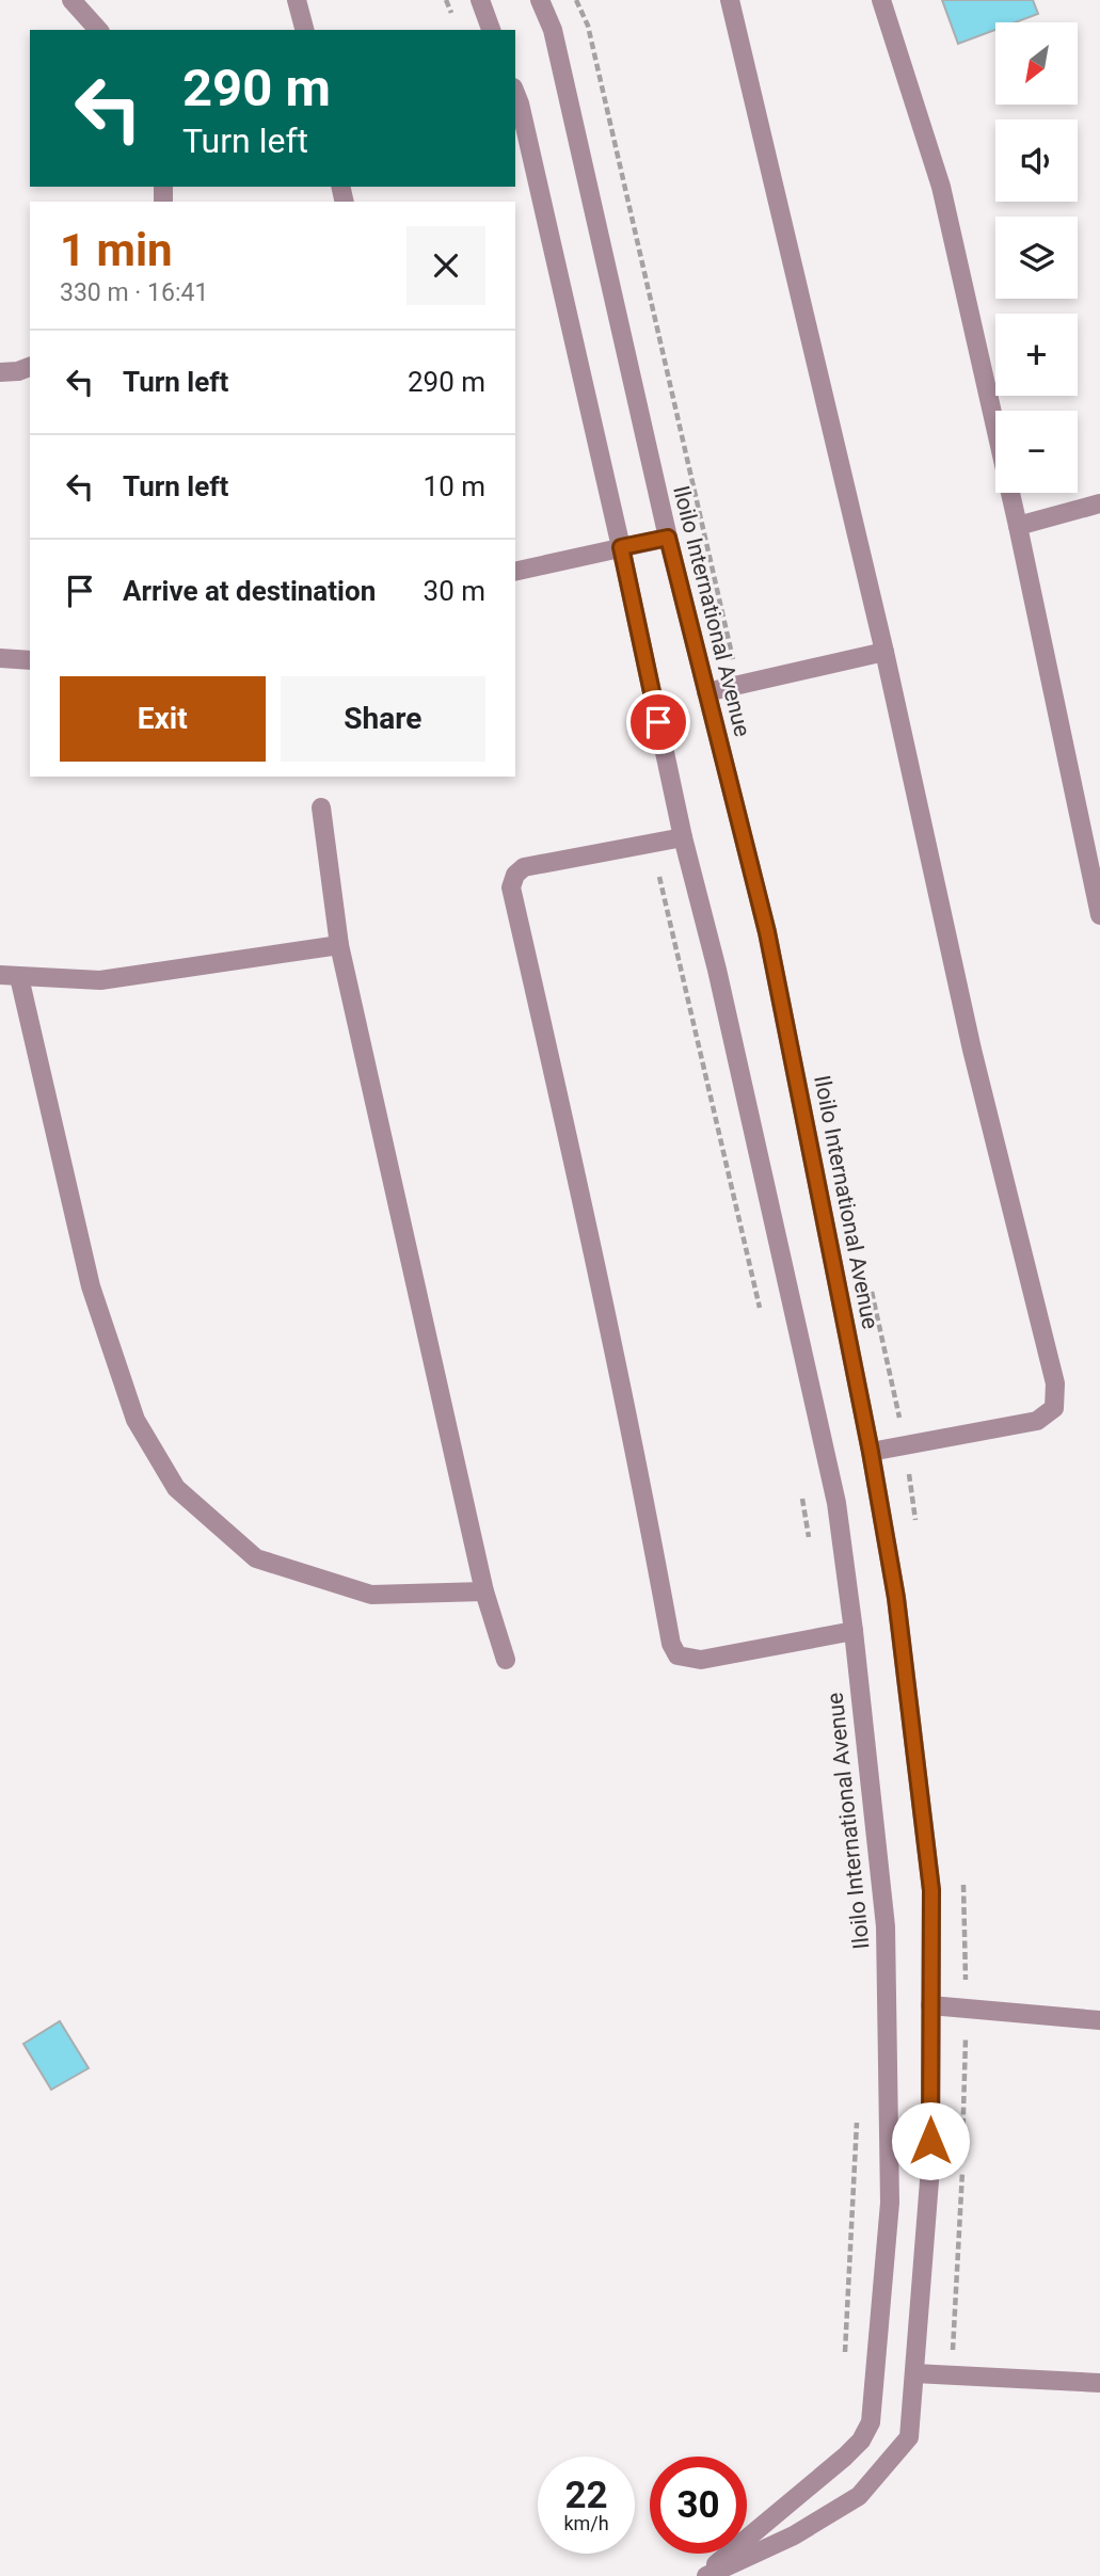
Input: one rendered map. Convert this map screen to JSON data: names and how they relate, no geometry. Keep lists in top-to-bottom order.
{
  "streets": {
    "street": ["Iloilo International Avenue"]
  },
  "north": "bottom left",
  "page": {
    "map_buttons": ["+", "−"],
    "turn": ["290 m", "Turn left"],
    "heading": ["1 min", "330 m · 16:41"],
    "list": [
      {
        "name": "Turn left",
        "value": "290 m"
      },
      {
        "name": "Turn left",
        "value": "10 m"
      },
      {
        "name": "Arrive at destination",
        "value": "30 m"
      }
    ],
    "buttons": ["Exit", "Share"],
    "speed": "22 km/h",
    "limit": "30"
  }
}
